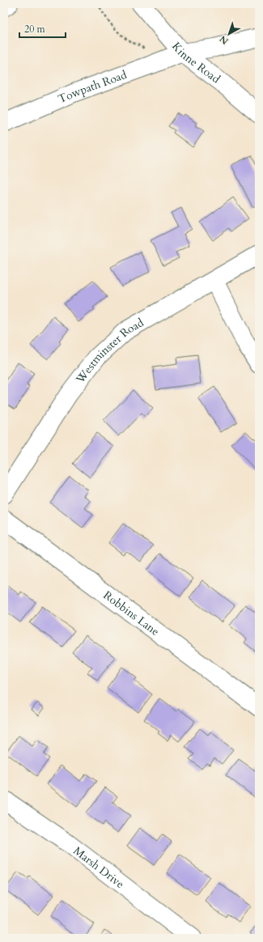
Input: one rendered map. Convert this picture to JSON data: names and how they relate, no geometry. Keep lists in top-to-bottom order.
{
  "streets": {
    "main road": [
      "Kinne Road",
      "Towpath Road",
      "Westminster Road",
      "Robbins Lane",
      "Marsh Drive"
    ]
  },
  "crossings": [
    ["Kinne Road", "Towpath Road"]
  ],
  "scale_bar": "20 m",
  "north": "bottom left"
}
